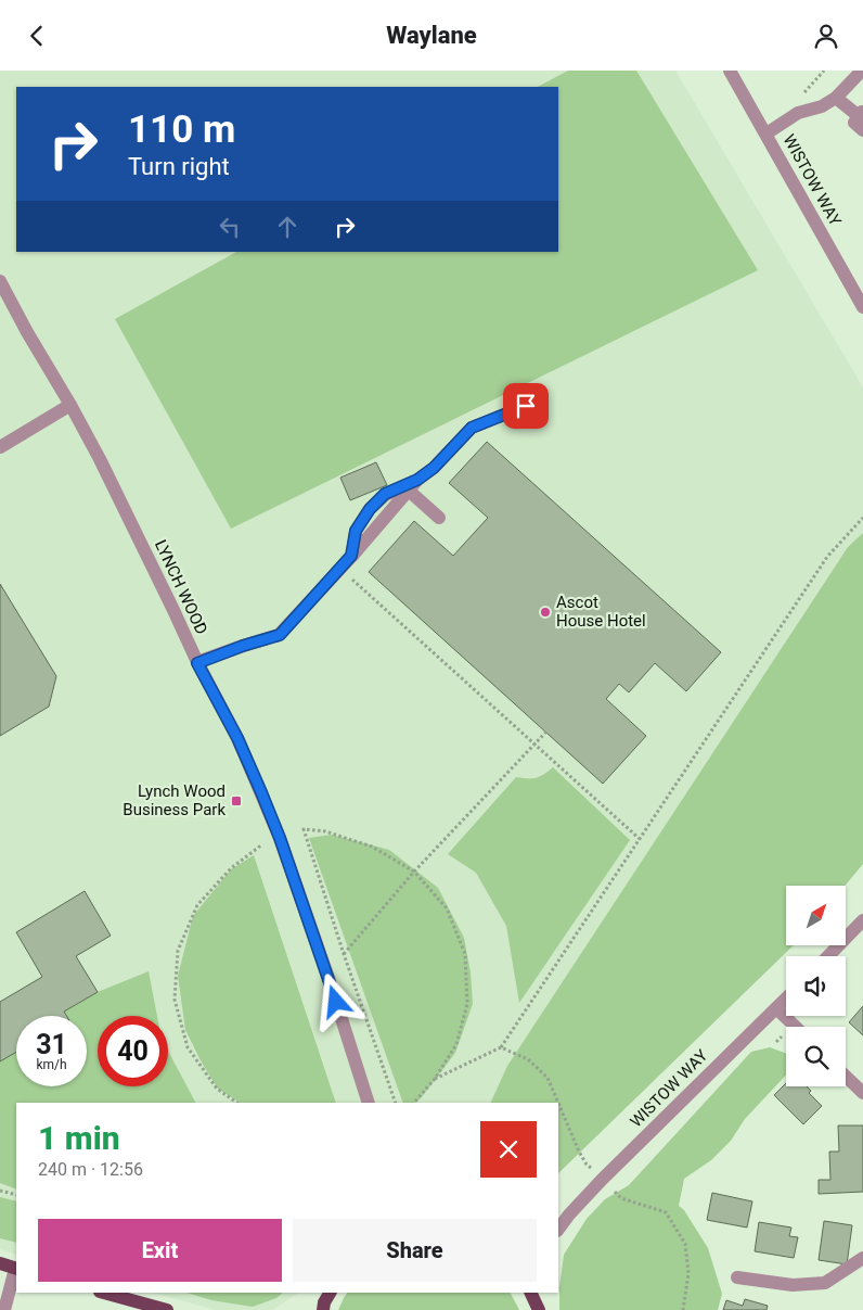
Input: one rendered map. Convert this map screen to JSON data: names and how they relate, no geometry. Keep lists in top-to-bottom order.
{
  "streets": {
    "street": ["WISTOW WAY", "LYNCH WOOD"]
  },
  "places": {
    "other": ["Ascot House Hotel"],
    "transit": ["Lynch Wood Business Park"]
  },
  "north": "top right",
  "page": {
    "header": "Waylane",
    "turn": ["110 m", "Turn right"],
    "speed": "31 km/h",
    "limit": "40",
    "heading": ["1 min", "240 m · 12:56"],
    "buttons": ["Exit", "Share"]
  }
}
